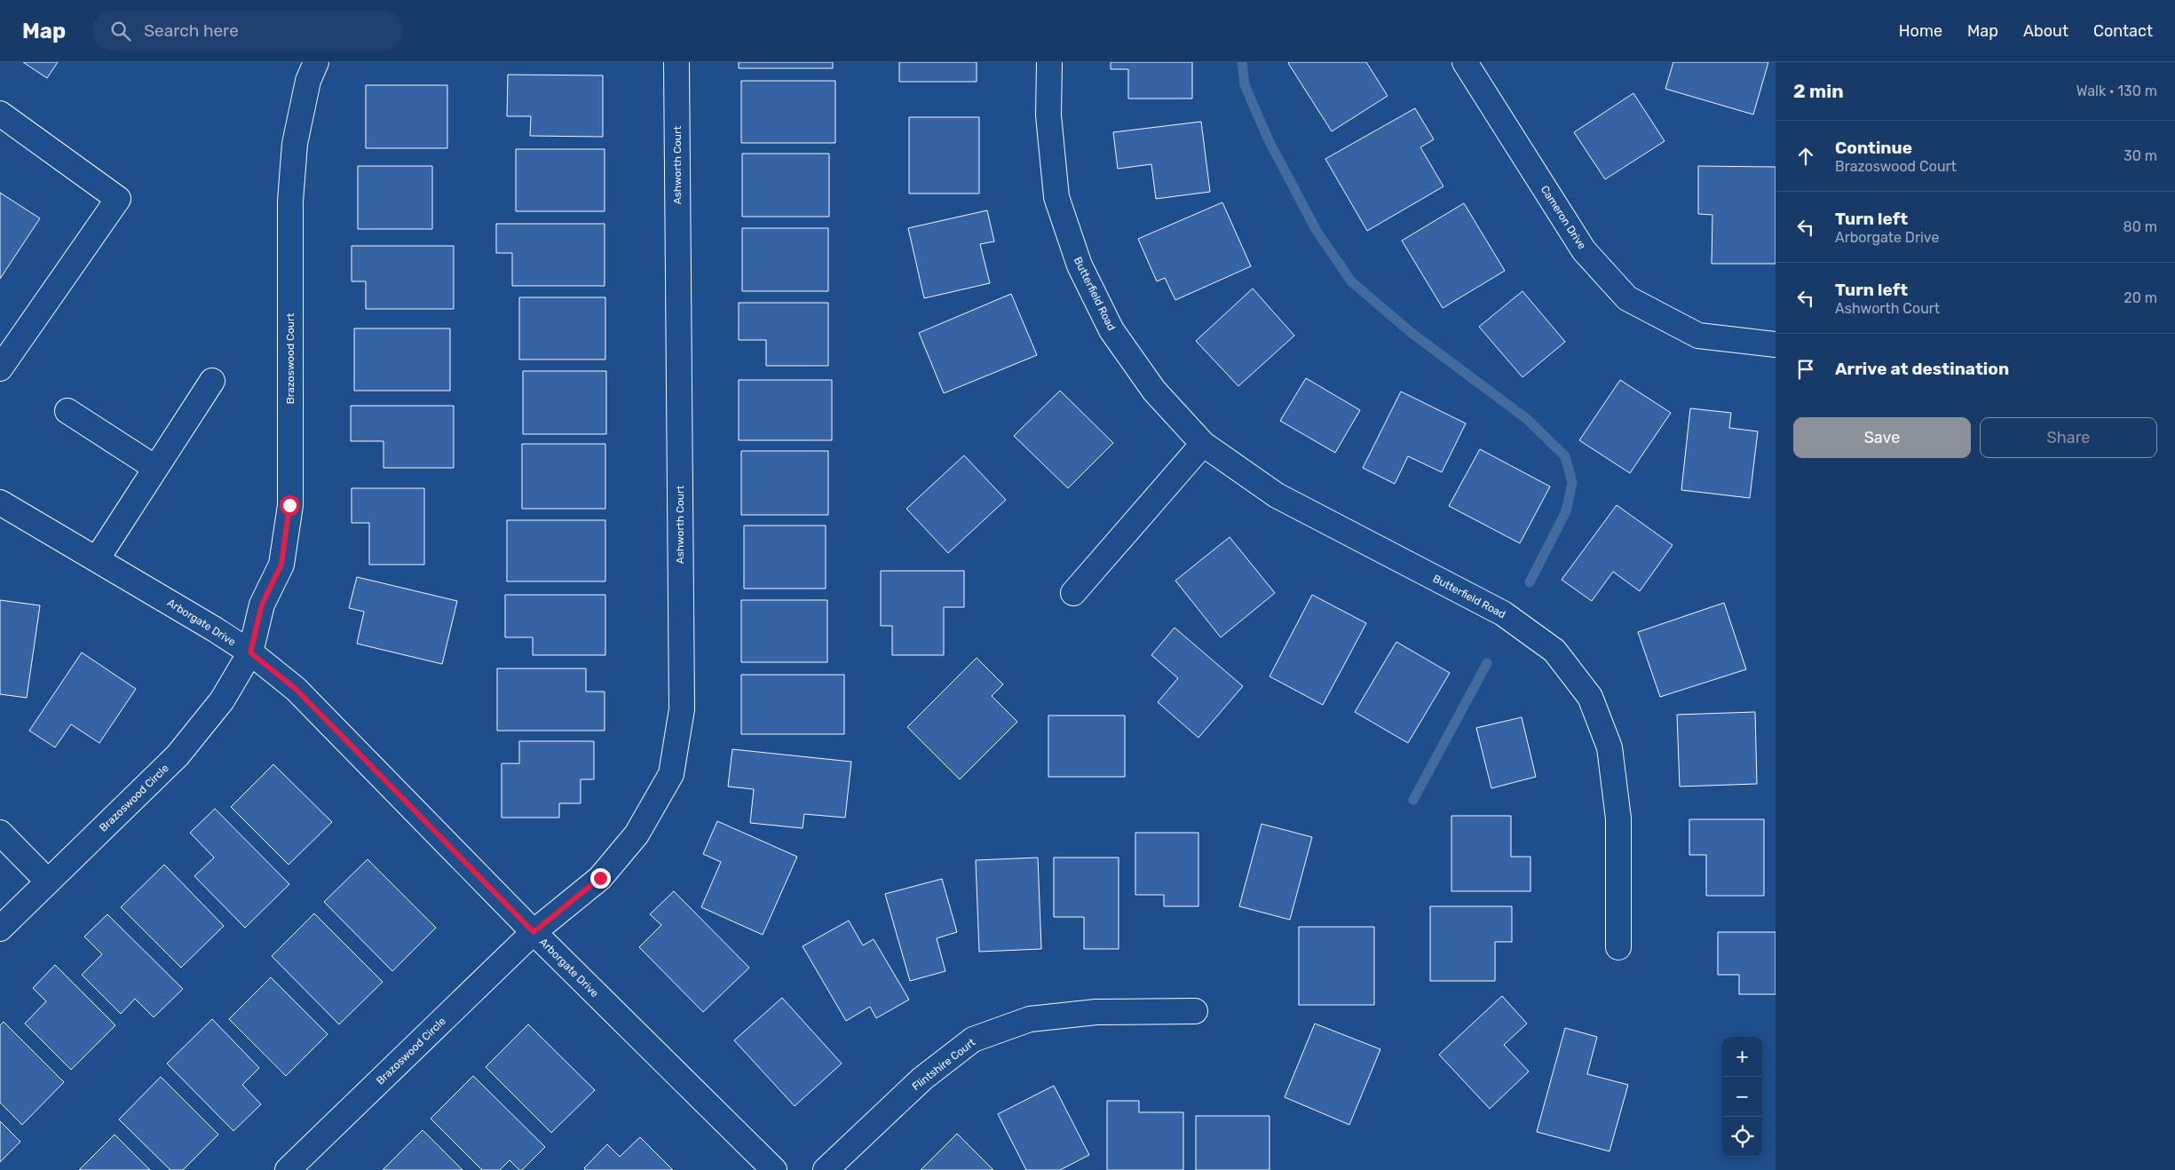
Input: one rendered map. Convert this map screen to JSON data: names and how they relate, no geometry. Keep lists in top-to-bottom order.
{
  "streets": {
    "street": [
      "Ashworth Court",
      "Cameron Drive",
      "Butterfield Road",
      "Brazoswood Court",
      "Arborgate Drive",
      "Brazoswood Circle",
      "Flintshire Court"
    ]
  },
  "crossings": [
    ["Ashworth Court", "Arborgate Drive"],
    ["Ashworth Court", "Brazoswood Circle"],
    ["Brazoswood Court", "Arborgate Drive"],
    ["Brazoswood Court", "Brazoswood Circle"],
    ["Arborgate Drive", "Brazoswood Circle"]
  ],
  "page": {
    "header": "Map",
    "search": "Search here",
    "nav": [
      "Home",
      "Map",
      "About",
      "Contact"
    ],
    "heading": ["2 min", "Walk · 130 m"],
    "list": [
      ["Continue", "Brazoswood Court", "30 m"],
      ["Turn left", "Arborgate Drive", "80 m"],
      ["Turn left", "Ashworth Court", "20 m"],
      "Arrive at destination"
    ],
    "buttons": ["Save", "Share"],
    "map_buttons": ["+", "−"]
  }
}
